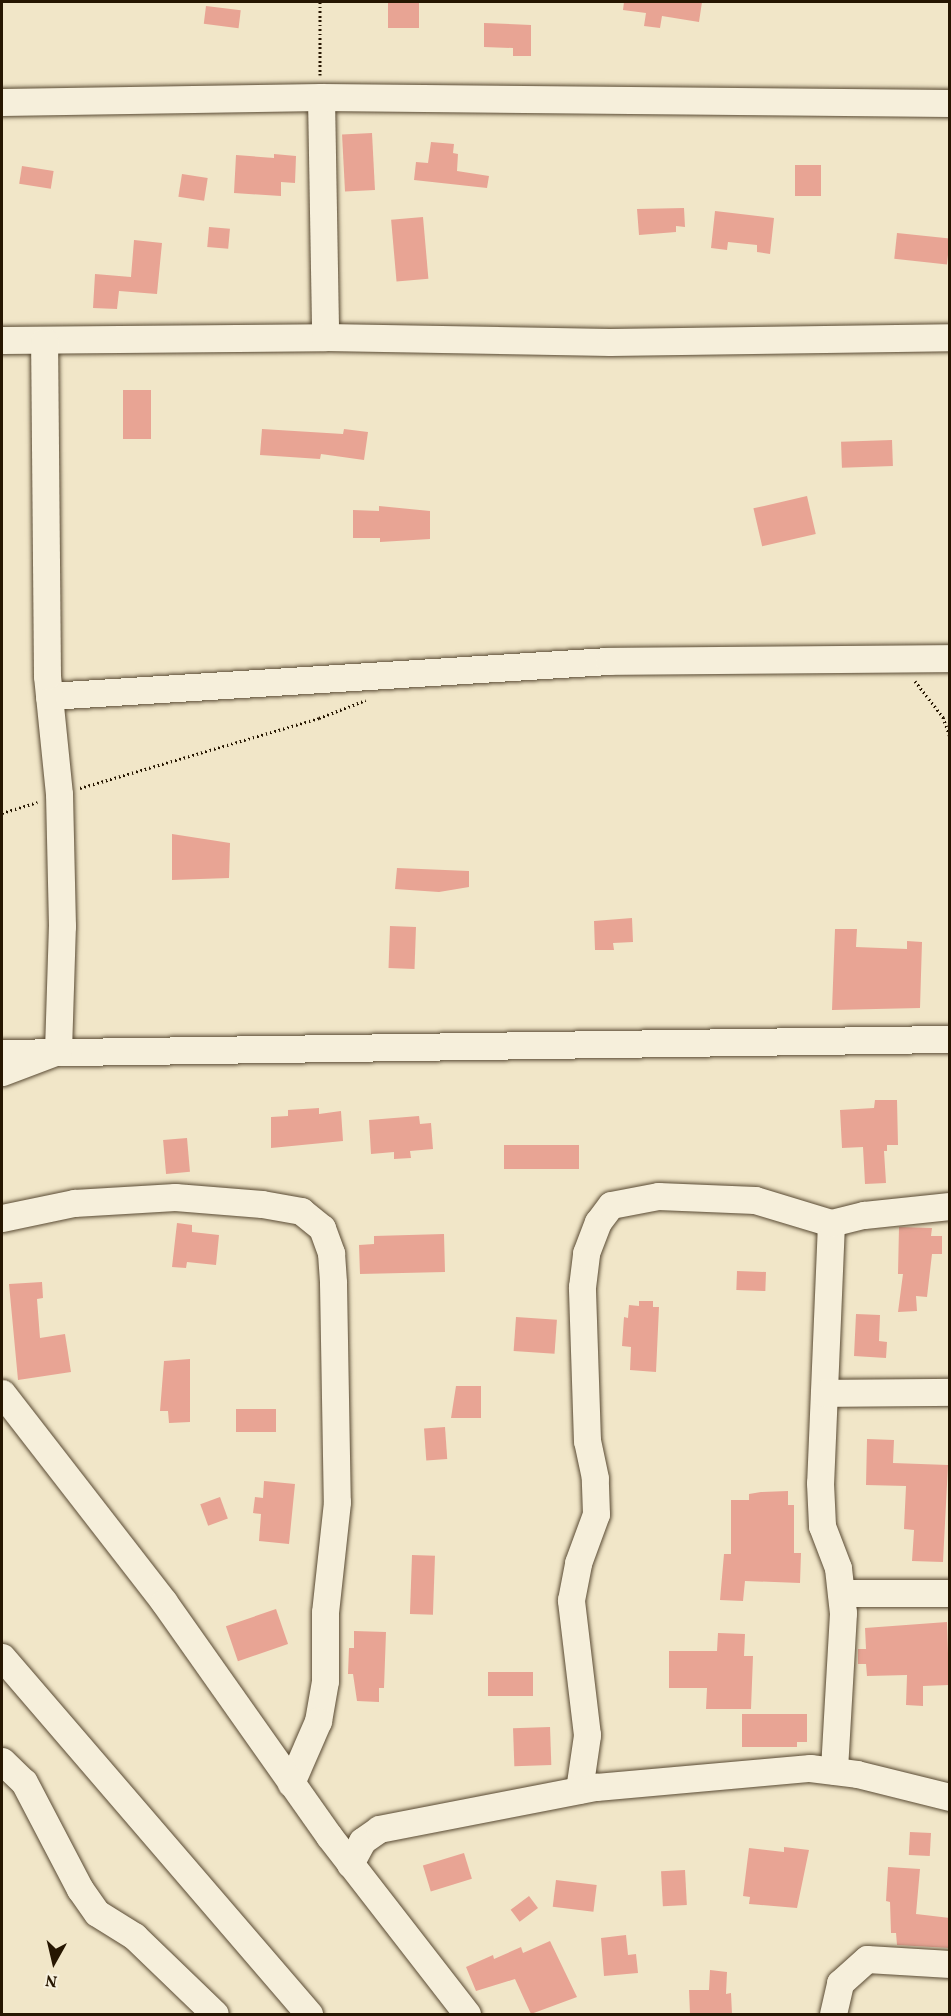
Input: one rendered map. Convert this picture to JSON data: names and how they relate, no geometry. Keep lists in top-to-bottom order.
{
  "north": "bottom"
}
